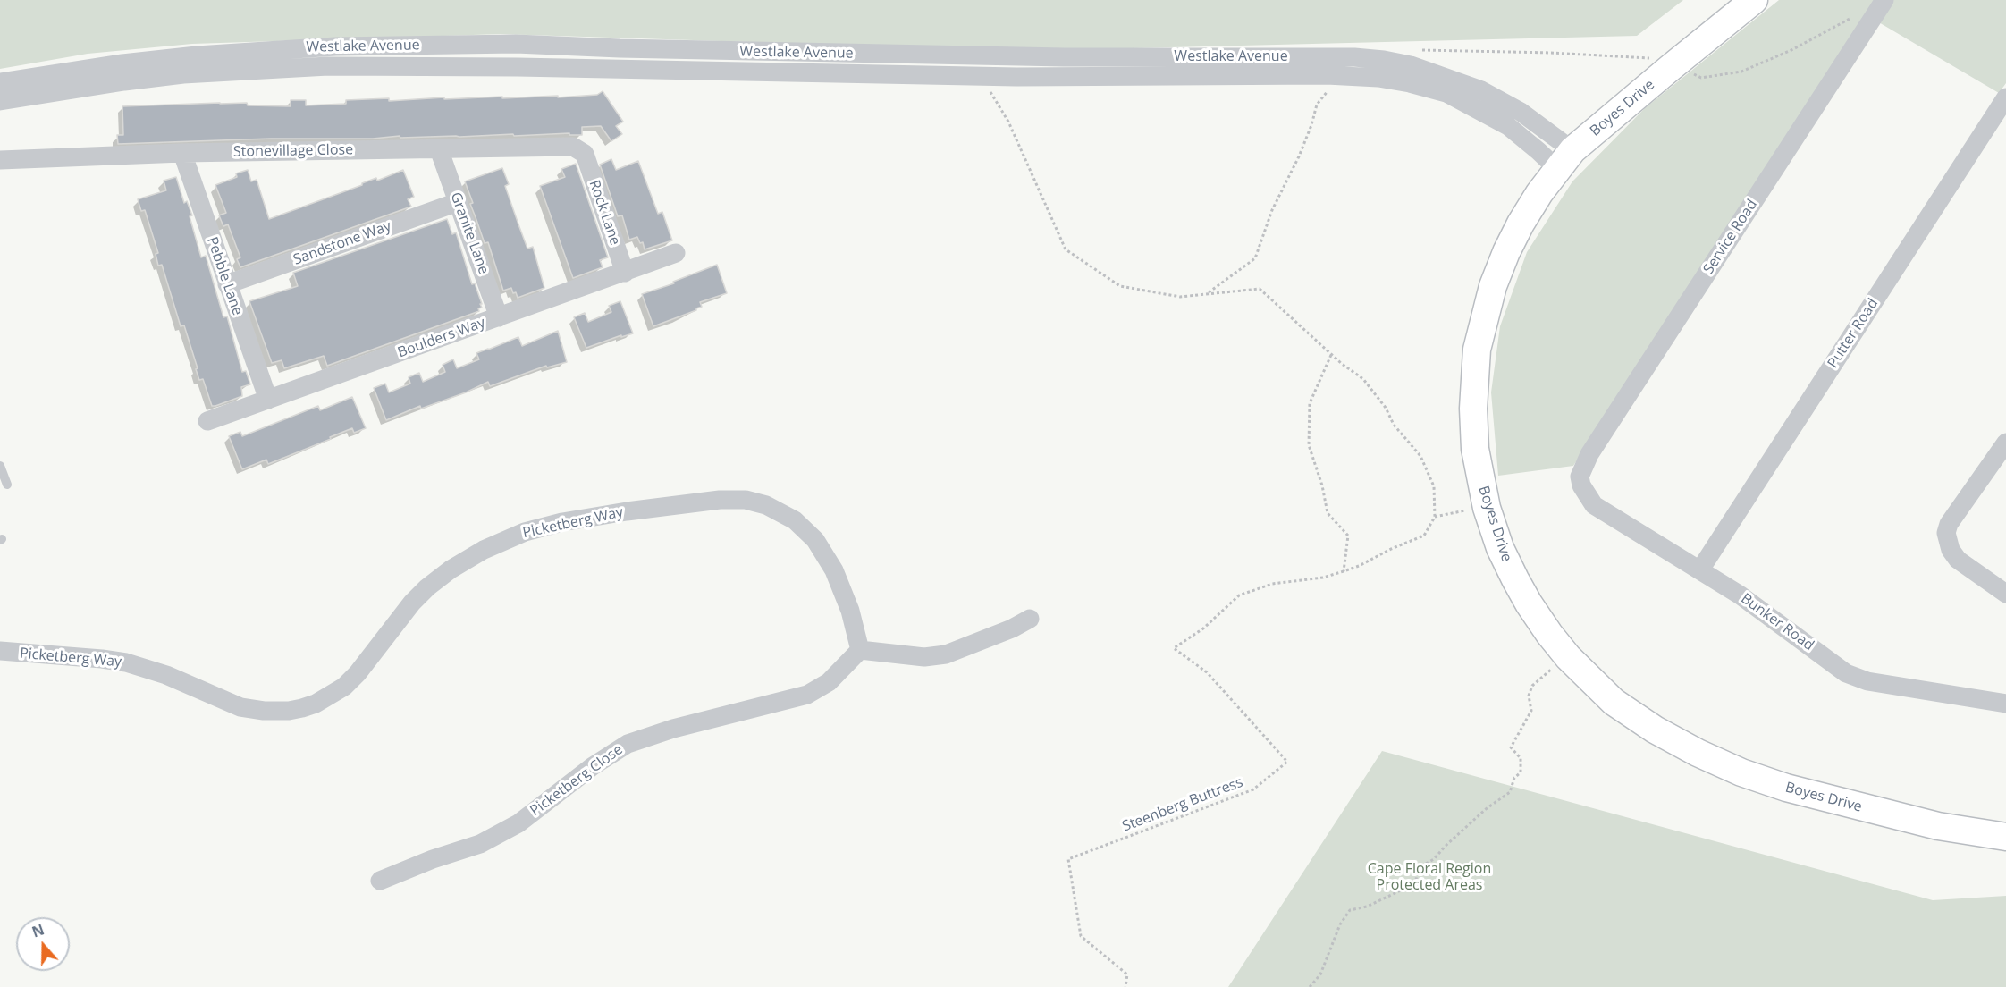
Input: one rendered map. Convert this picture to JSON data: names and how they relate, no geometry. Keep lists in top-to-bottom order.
{
  "streets": {
    "main road": ["Boyes Drive"],
    "street": [
      "Westlake Avenue",
      "Stonevillage Close",
      "Rock Lane",
      "Granite Lane",
      "Service Road",
      "Sandstone Way",
      "Pebble Lane",
      "Putter Road",
      "Boulders Way",
      "Picketberg Way",
      "Bunker Road",
      "Picketberg Close"
    ],
    "path": ["Steenberg Buttress"]
  },
  "crossings": [
    ["Westlake Avenue", "Boyes Drive"],
    ["Stonevillage Close", "Rock Lane"],
    ["Stonevillage Close", "Granite Lane"],
    ["Stonevillage Close", "Pebble Lane"],
    ["Rock Lane", "Boulders Way"],
    ["Granite Lane", "Sandstone Way"],
    ["Granite Lane", "Boulders Way"],
    ["Service Road", "Bunker Road"],
    ["Sandstone Way", "Pebble Lane"],
    ["Pebble Lane", "Boulders Way"],
    ["Putter Road", "Bunker Road"],
    ["Picketberg Way", "Picketberg Close"]
  ],
  "parks": ["Cape Floral Region Protected Areas"],
  "north": "top"
}
